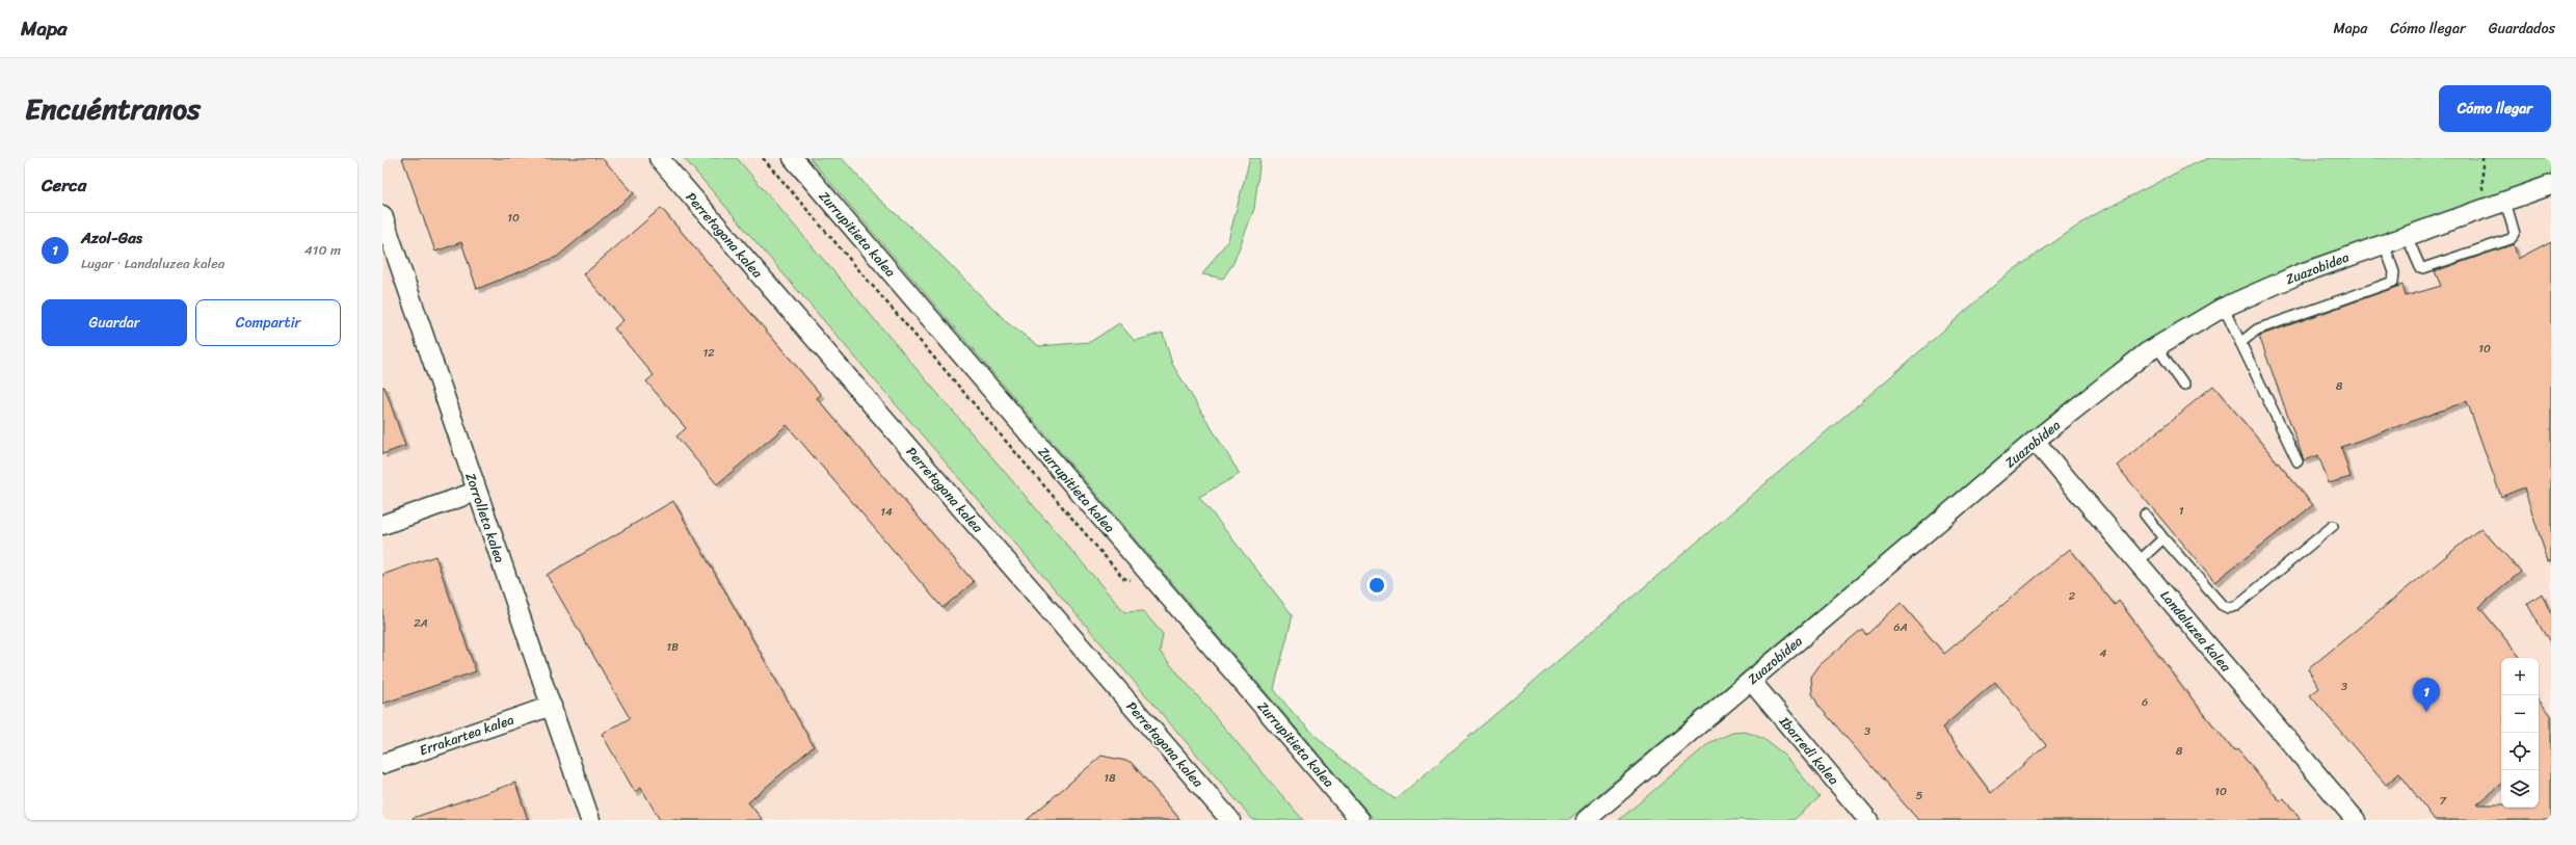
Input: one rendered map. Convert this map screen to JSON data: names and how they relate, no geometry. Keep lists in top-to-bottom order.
{
  "streets": {
    "street": [
      "Zurrupitieta kalea",
      "Perretagana kalea",
      "Zuazobidea",
      "Zorrolleta kalea",
      "Landaluzea kalea",
      "Errakartea kalea",
      "Ibarredi kalea"
    ]
  },
  "crossings": [
    ["Zuazobidea", "Landaluzea kalea"],
    ["Zuazobidea", "Ibarredi kalea"],
    ["Zorrolleta kalea", "Errakartea kalea"]
  ],
  "house_numbers": [
    "10",
    "10",
    "12",
    "8",
    "1",
    "14",
    "2",
    "2A",
    "6A",
    "1B",
    "4",
    "3",
    "6",
    "3",
    "8",
    "18",
    "10",
    "5",
    "7"
  ],
  "page": {
    "header": "Mapa",
    "nav": ["Mapa", "Cómo llegar", "Guardados"],
    "title": "Encuéntranos",
    "buttons": [
      "Cómo llegar",
      ["Guardar", "Compartir"]
    ],
    "heading": "Cerca",
    "list": [
      {
        "mark": "1",
        "name": "Azol-Gas",
        "note": "Lugar · Landaluzea kalea",
        "value": "410 m"
      }
    ],
    "map_buttons": ["+", "−"],
    "pins": "1"
  }
}
